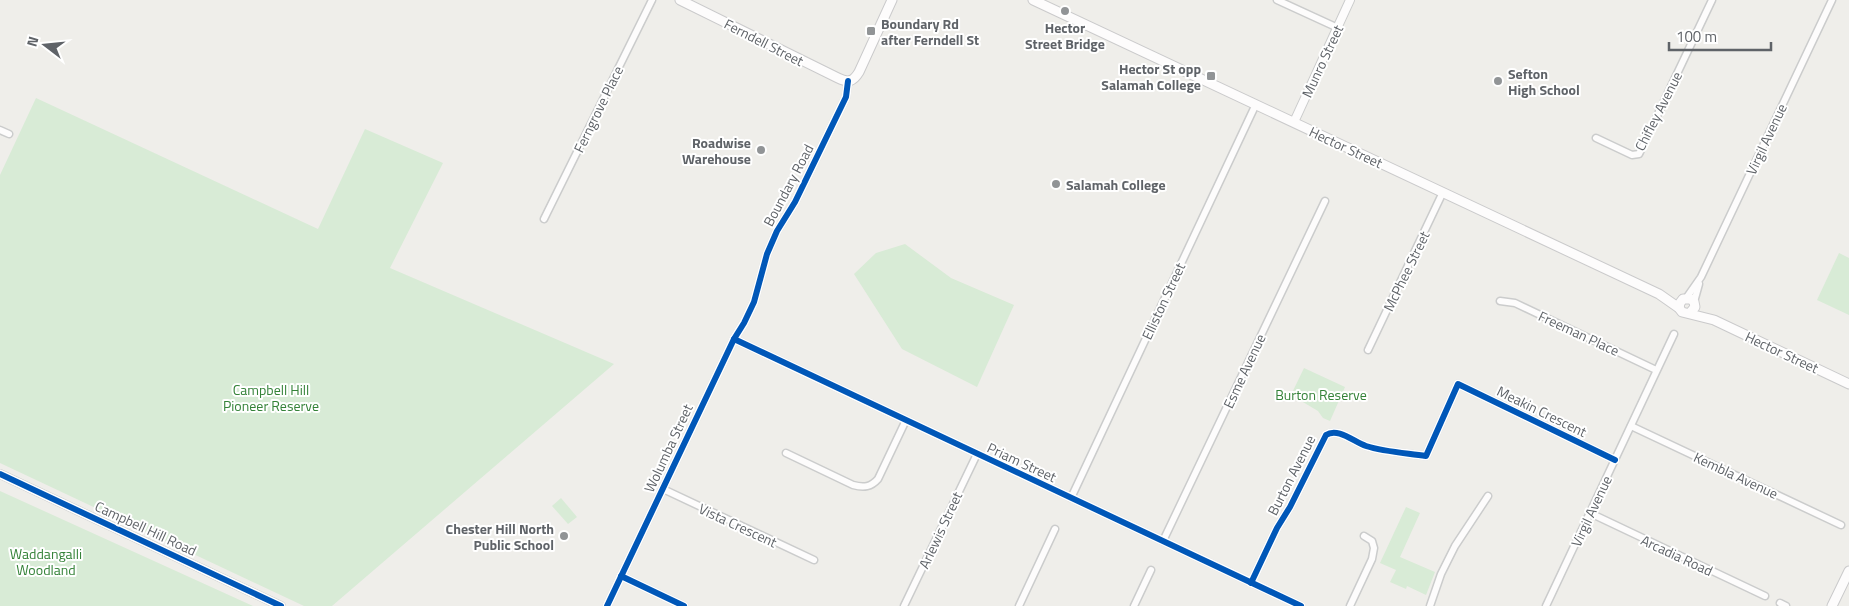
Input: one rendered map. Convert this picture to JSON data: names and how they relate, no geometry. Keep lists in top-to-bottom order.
{
  "streets": {
    "main road": ["Ferndell Street", "Hector Street", "Boundary Road"],
    "street": [
      "Munro Street",
      "Ferngrove Place",
      "Chifley Avenue",
      "Virgil Avenue",
      "McPhee Street",
      "Elliston Street",
      "Freeman Place",
      "Esme Avenue",
      "Meakin Crescent",
      "Wolumba Street",
      "Priam Street",
      "Burton Avenue",
      "Kembla Avenue",
      "Vista Crescent",
      "Campbell Hill Road",
      "Arlewis Street",
      "Arcadia Road"
    ]
  },
  "crossings": [
    ["Ferndell Street", "Boundary Road"],
    ["Munro Street", "Hector Street"],
    ["Virgil Avenue", "Hector Street"],
    ["Virgil Avenue", "Freeman Place"],
    ["Virgil Avenue", "Meakin Crescent"],
    ["Virgil Avenue", "Kembla Avenue"],
    ["Virgil Avenue", "Arcadia Road"],
    ["Hector Street", "McPhee Street"],
    ["Hector Street", "Elliston Street"],
    ["Boundary Road", "Wolumba Street"],
    ["Elliston Street", "Priam Street"],
    ["Esme Avenue", "Priam Street"],
    ["Meakin Crescent", "Burton Avenue"],
    ["Wolumba Street", "Priam Street"],
    ["Wolumba Street", "Vista Crescent"],
    ["Priam Street", "Burton Avenue"],
    ["Priam Street", "Arlewis Street"]
  ],
  "parks": ["Campbell Hill Pioneer Reserve", "Burton Reserve", "Waddangalli Woodland"],
  "places": {
    "other": [
      "Hector Street Bridge",
      "Sefton High School",
      "Roadwise Warehouse",
      "Salamah College",
      "Chester Hill North Public School"
    ],
    "transit": ["Boundary Rd after Ferndell St", "Hector St opp Salamah College"]
  },
  "scale_bar": "100 m",
  "north": "left"
}
